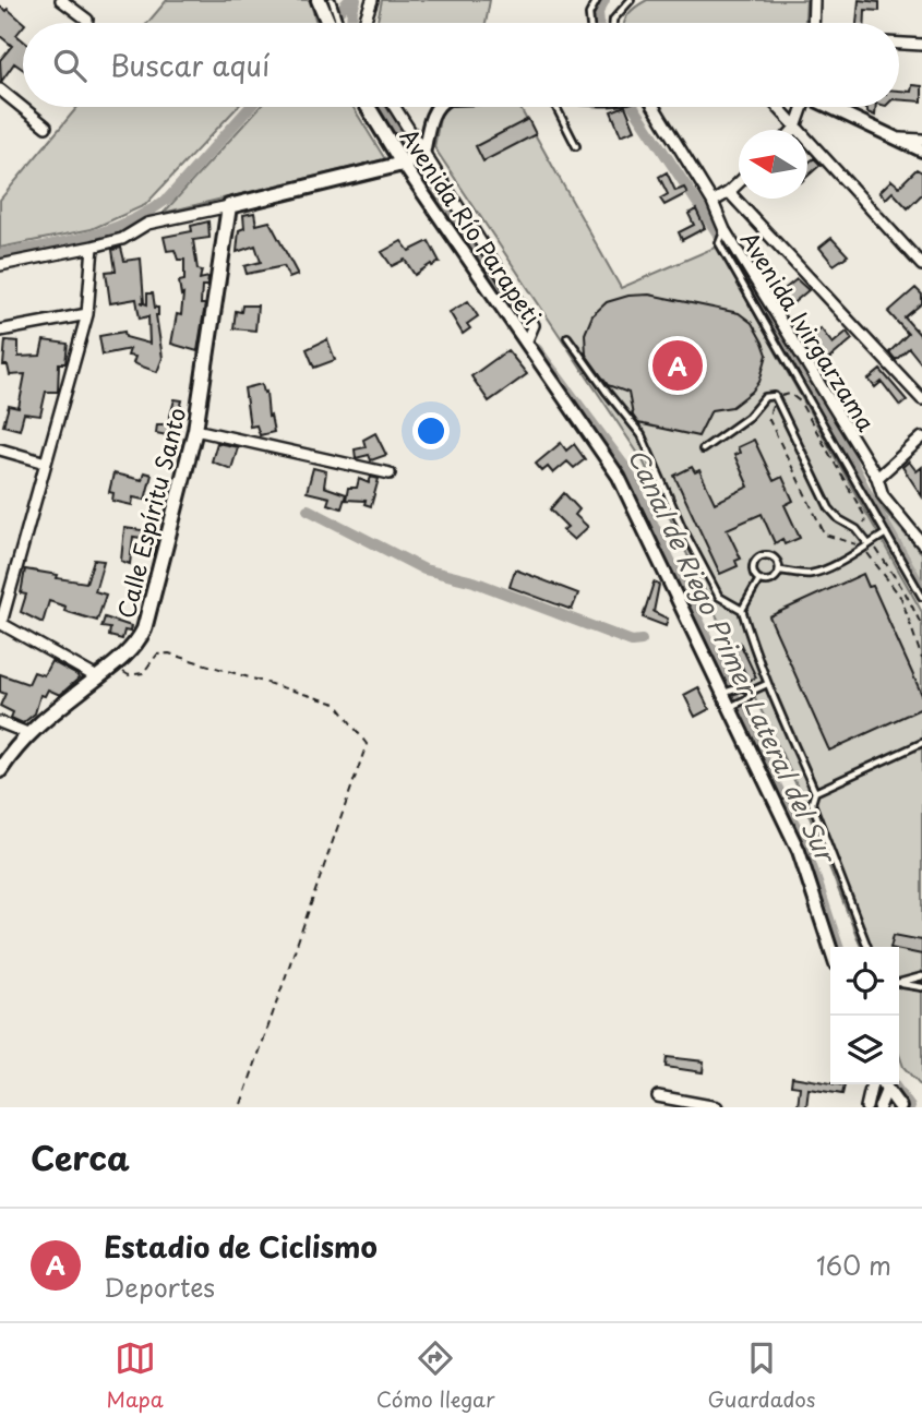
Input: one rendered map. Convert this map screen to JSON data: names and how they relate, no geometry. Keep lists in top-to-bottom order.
{
  "streets": {
    "main road": ["Avenida Río Parapeti", "Calle Espíritu Santo"],
    "street": ["Avenida Ivirgarzama"]
  },
  "water": ["Canal de Riego Primer Lateral del Sur"],
  "north": "left",
  "page": {
    "search": "Buscar aquí",
    "pins": "A",
    "heading": "Cerca",
    "list": [
      {
        "mark": "A",
        "name": "Estadio de Ciclismo",
        "note": "Deportes",
        "value": "160 m"
      }
    ],
    "nav": ["Mapa", "Cómo llegar", "Guardados"]
  }
}
